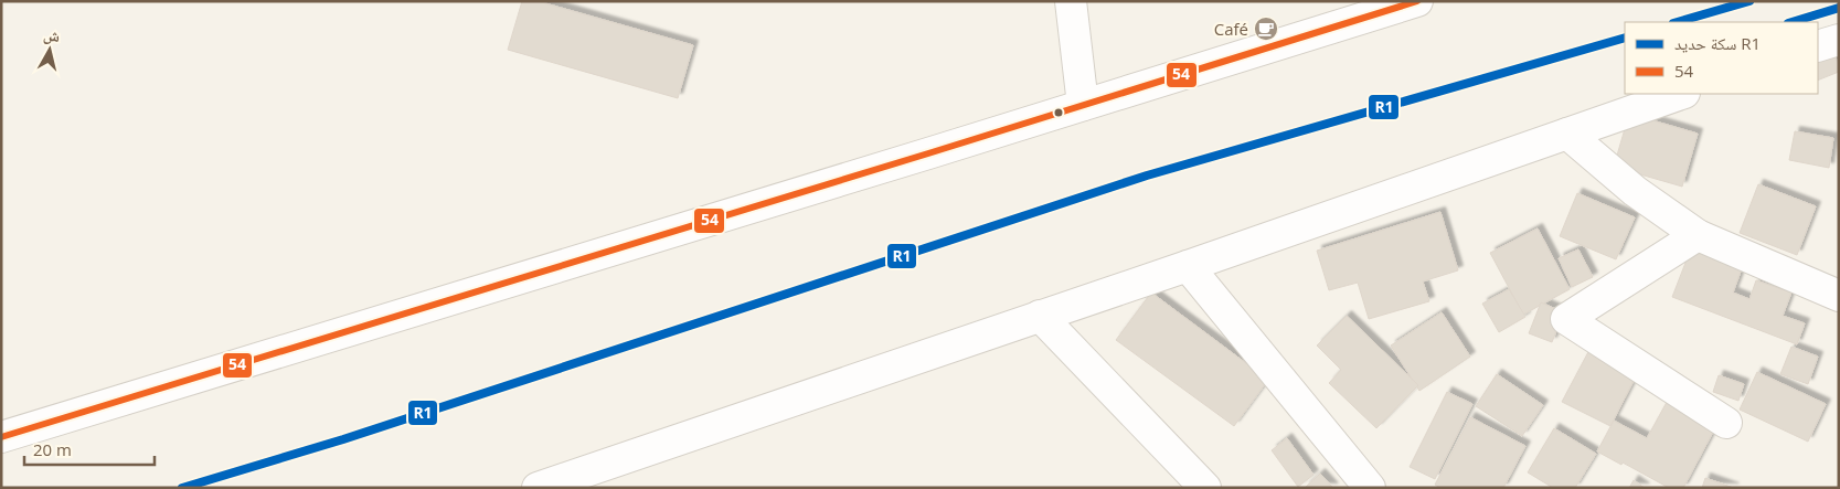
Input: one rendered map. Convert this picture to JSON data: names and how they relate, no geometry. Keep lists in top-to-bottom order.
{
  "places": {
    "cafe": ["Café"]
  },
  "lines": ["rail line R1", "transit line 54"],
  "legend": ["سكة حديد R1", "54"],
  "scale_bar": "20 m",
  "north": "top"
}
